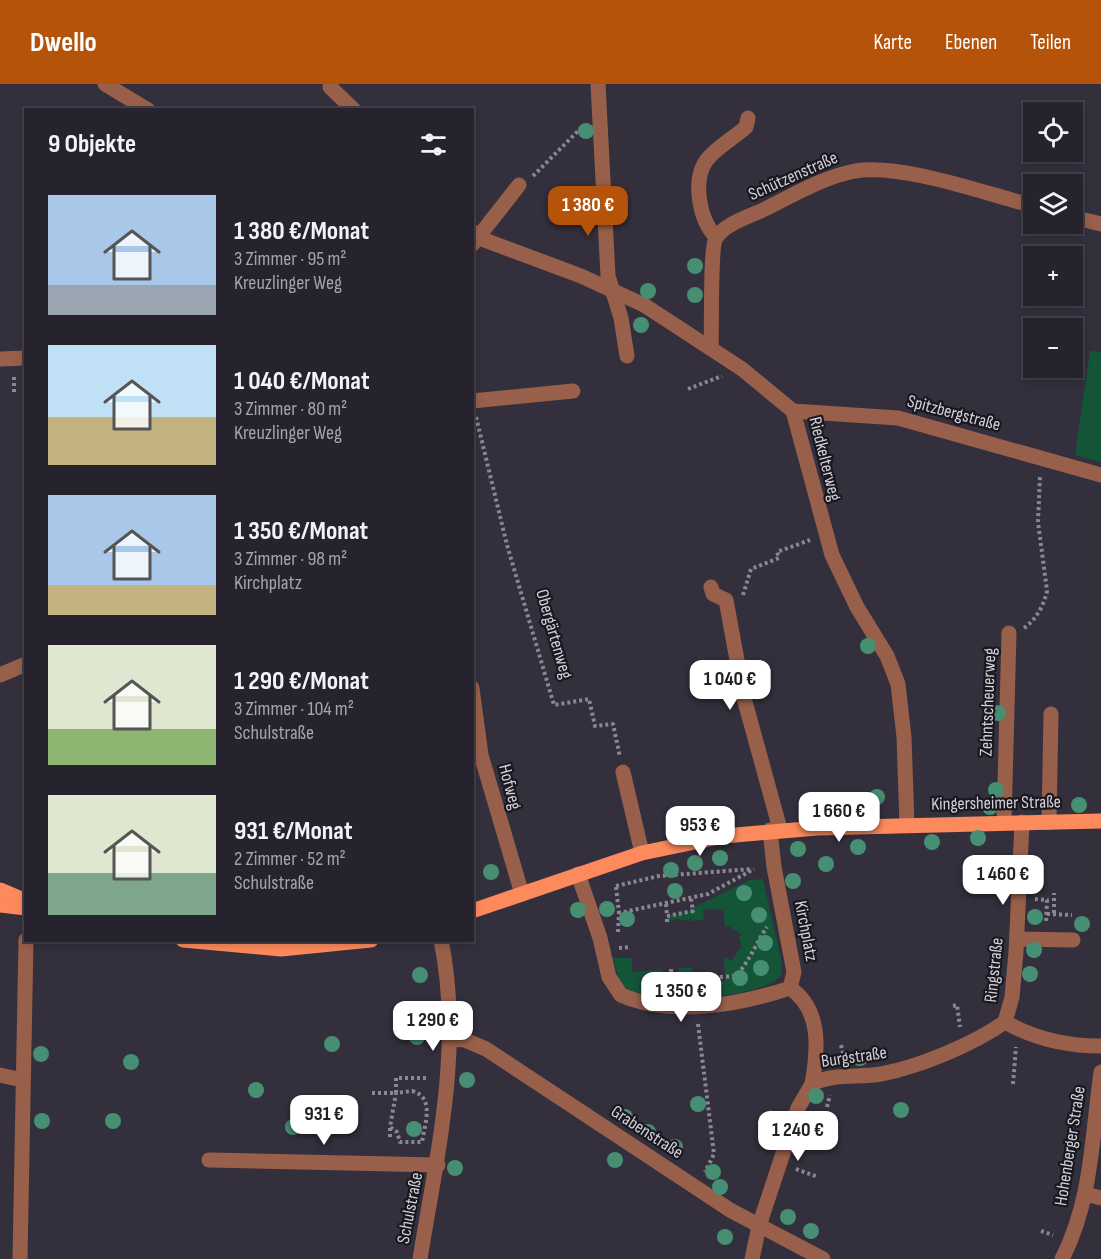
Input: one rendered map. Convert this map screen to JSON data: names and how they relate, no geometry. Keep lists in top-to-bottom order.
{
  "streets": {
    "main road": ["Kingersheimer Straße"],
    "street": [
      "Schützenstraße",
      "Spitzbergstraße",
      "Riedkelterweg",
      "Zehntscheuerweg",
      "Hofweg",
      "Kirchplatz",
      "Ringstraße",
      "Burgstraße",
      "Grabenstraße",
      "Hohenberger Straße",
      "Schulstraße"
    ],
    "path": ["Obergärtenweg"]
  },
  "crossings": [
    ["Spitzbergstraße", "Riedkelterweg"],
    ["Spitzbergstraße", "Zehntscheuerweg"],
    ["Riedkelterweg", "Kingersheimer Straße"],
    ["Zehntscheuerweg", "Kingersheimer Straße"],
    ["Hofweg", "Kingersheimer Straße"],
    ["Kingersheimer Straße", "Kirchplatz"],
    ["Kingersheimer Straße", "Ringstraße"],
    ["Ringstraße", "Burgstraße"],
    ["Burgstraße", "Grabenstraße"],
    ["Grabenstraße", "Schulstraße"]
  ],
  "page": {
    "header": "Dwello",
    "nav": ["Karte", "Ebenen", "Teilen"],
    "map_buttons": ["+", "−"],
    "heading": "9 Objekte",
    "list": [
      {
        "name": "1 380 €/Monat",
        "note": "3 Zimmer · 95 m² · Kreuzlinger Weg"
      },
      {
        "name": "1 040 €/Monat",
        "note": "3 Zimmer · 80 m² · Kreuzlinger Weg"
      },
      {
        "name": "1 350 €/Monat",
        "note": "3 Zimmer · 98 m² · Kirchplatz"
      },
      {
        "name": "1 290 €/Monat",
        "note": "3 Zimmer · 104 m² · Schulstraße"
      },
      {
        "name": "931 €/Monat",
        "note": "2 Zimmer · 52 m² · Schulstraße"
      }
    ],
    "price": [
      "1 380 €",
      "1 040 €",
      "1 660 €",
      "953 €",
      "1 460 €",
      "1 350 €",
      "1 290 €",
      "931 €",
      "1 240 €"
    ]
  }
}
